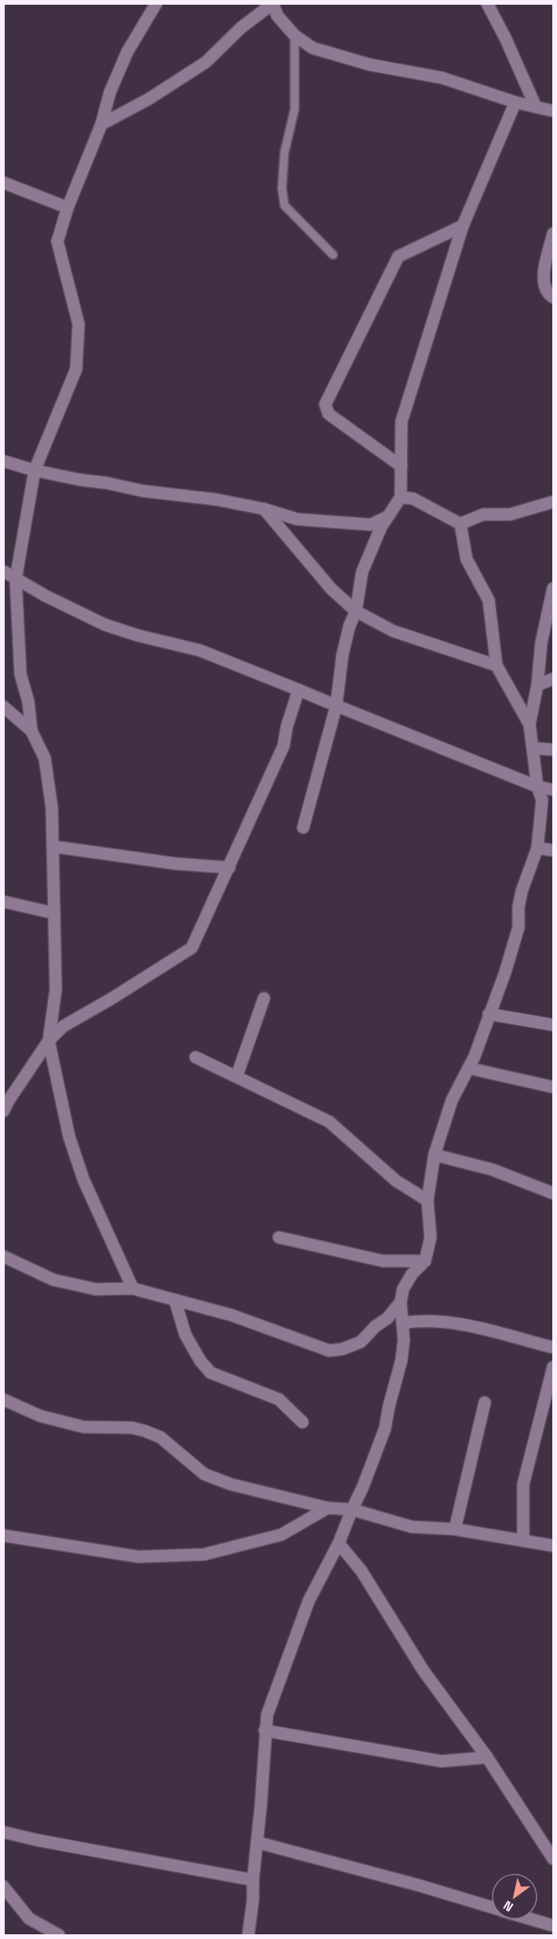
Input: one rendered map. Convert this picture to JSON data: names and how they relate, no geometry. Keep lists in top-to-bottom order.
{
  "north": "bottom left"
}
